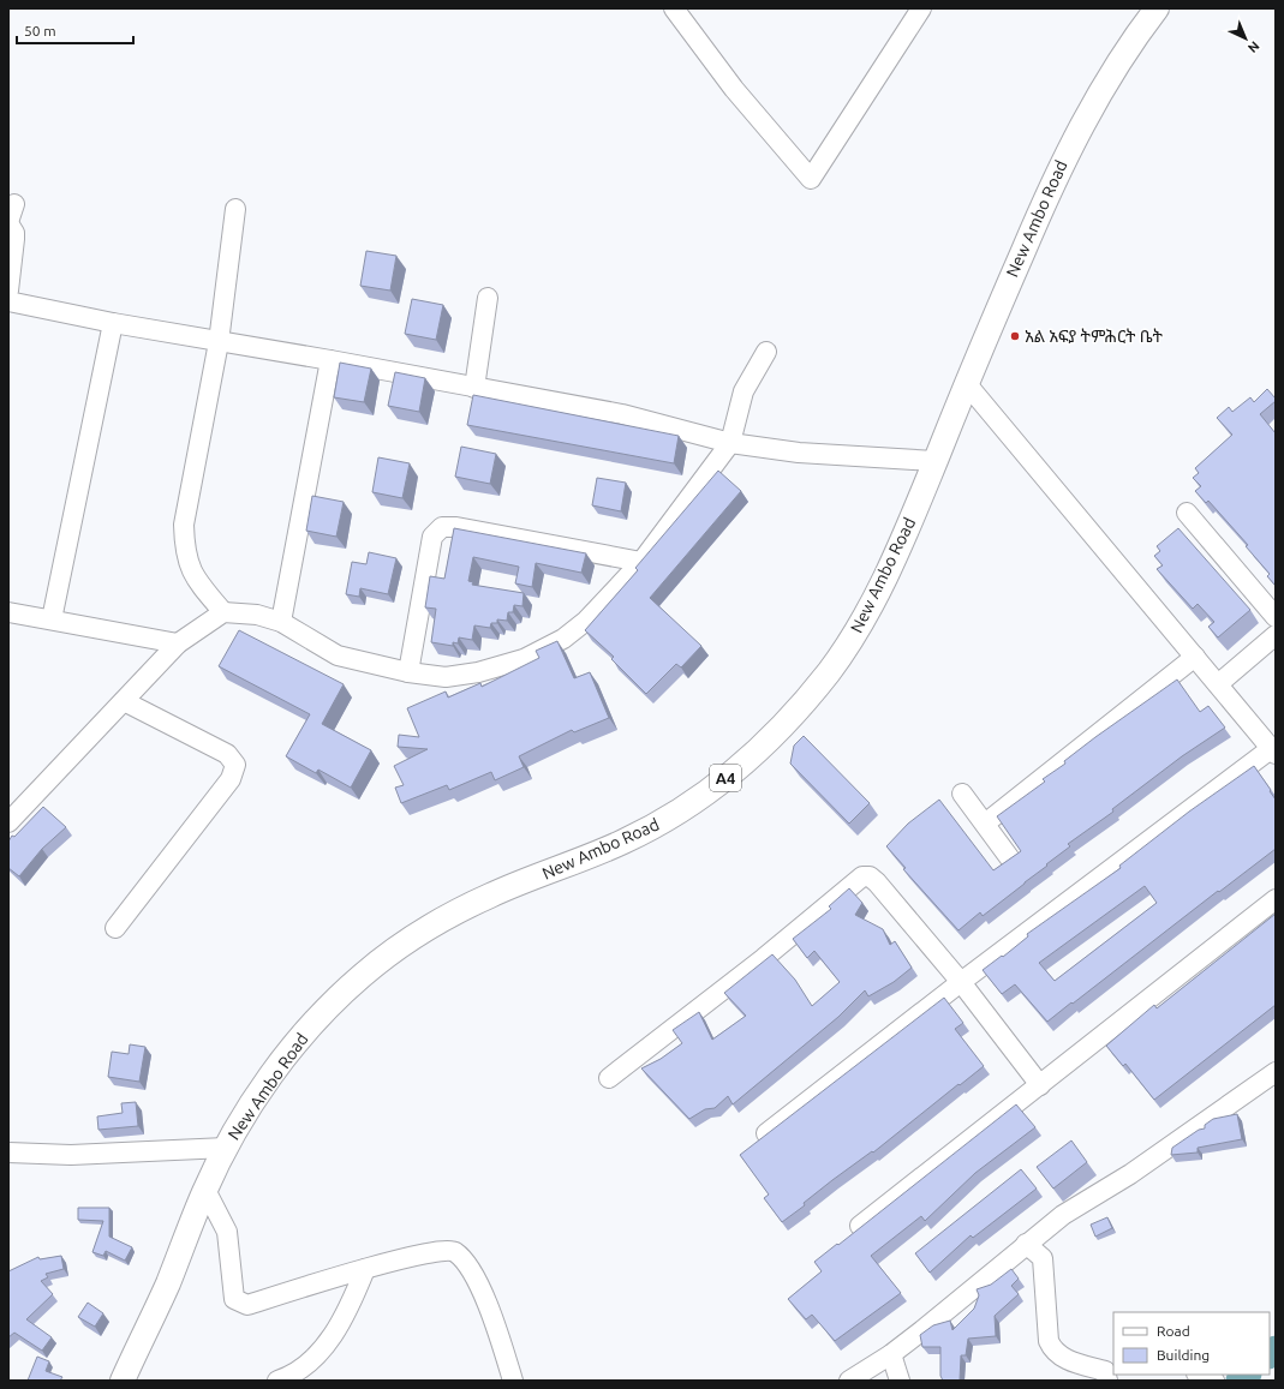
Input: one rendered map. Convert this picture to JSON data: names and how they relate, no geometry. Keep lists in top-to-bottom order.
{
  "streets": {
    "main road": ["New Ambo Road", "A4"]
  },
  "places": ["አል አፍያ ትምሕርት ቤት"],
  "legend": ["Road", "Building"],
  "scale_bar": "50 m",
  "north": "bottom right"
}
